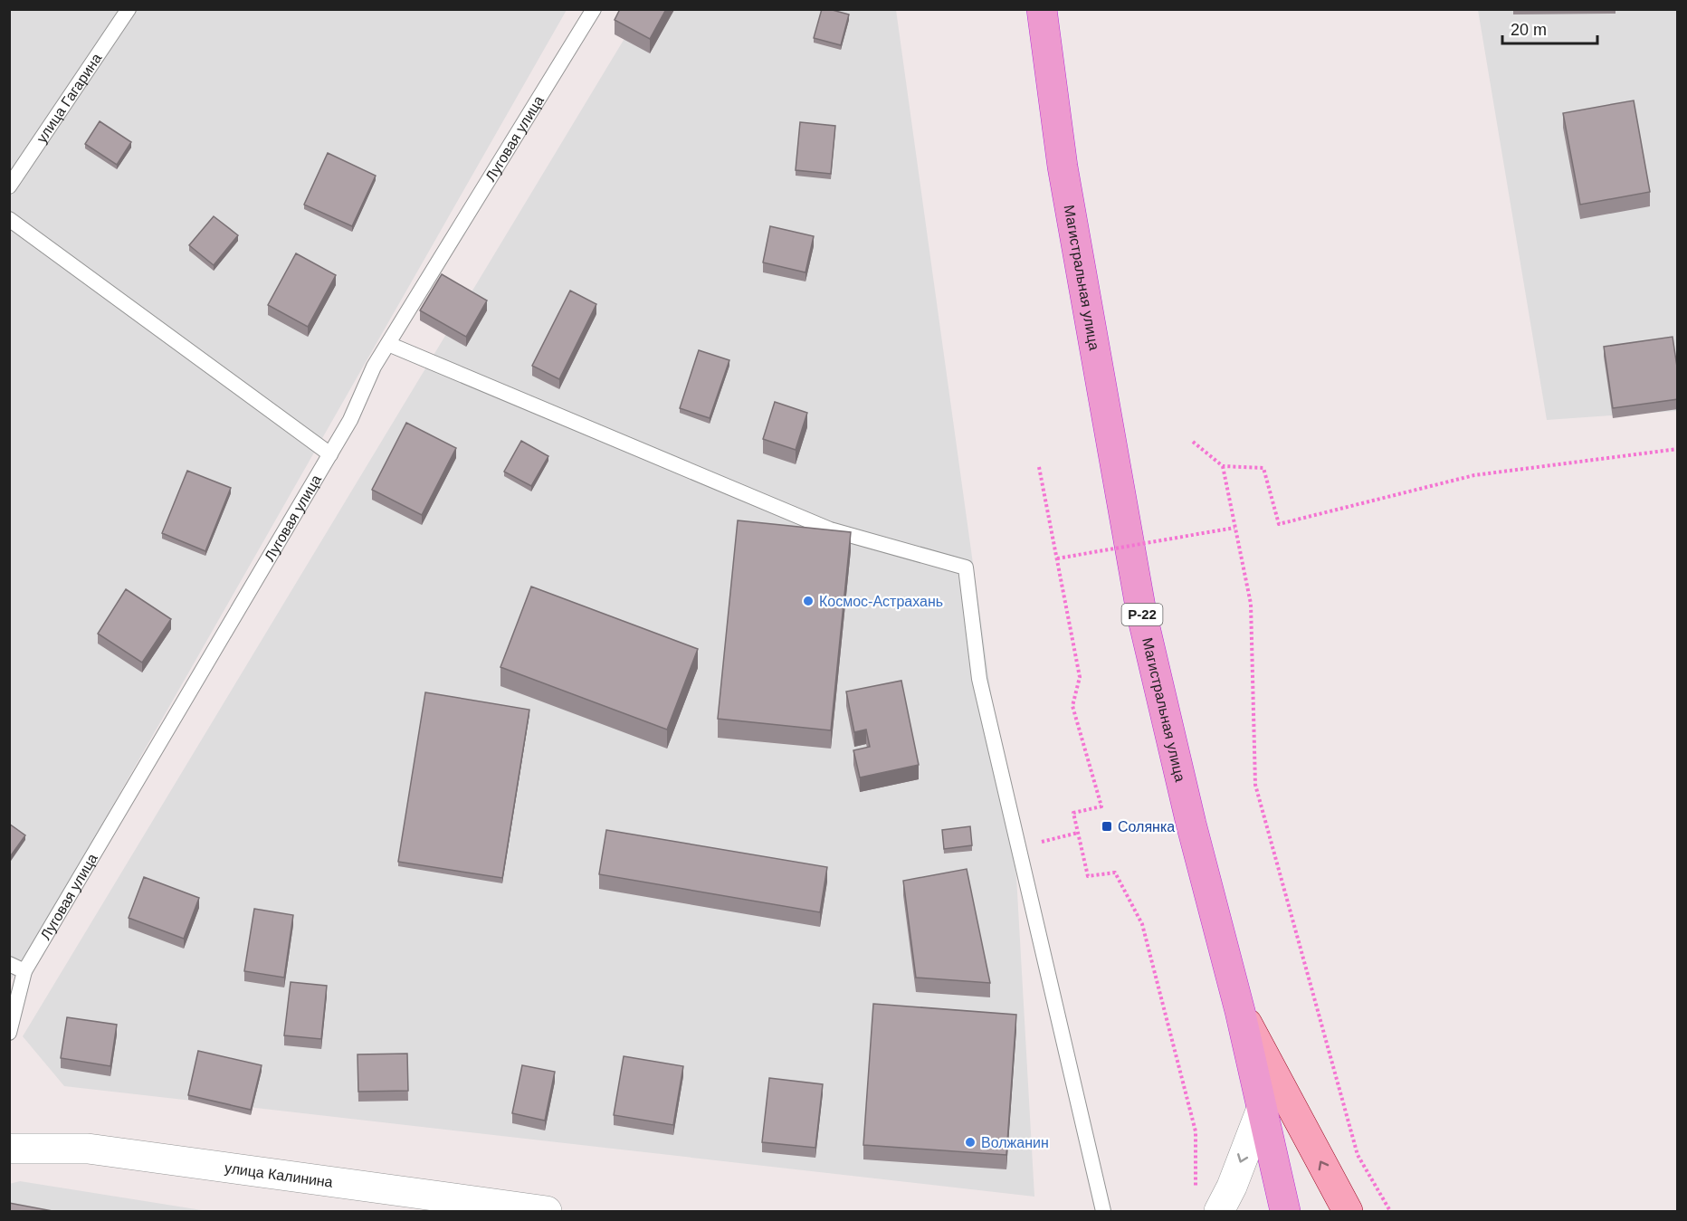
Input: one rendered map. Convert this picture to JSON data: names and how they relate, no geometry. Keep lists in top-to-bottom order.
{
  "streets": {
    "highway": ["Магистральная улица", "Р-22"],
    "street": ["улица Калинина"],
    "lane": ["улица Гагарина", "Луговая улица"]
  },
  "places": {
    "other": ["Космос-Астрахань", "Волжанин"],
    "transit": ["Солянка"]
  },
  "scale_bar": "20 m"
}
